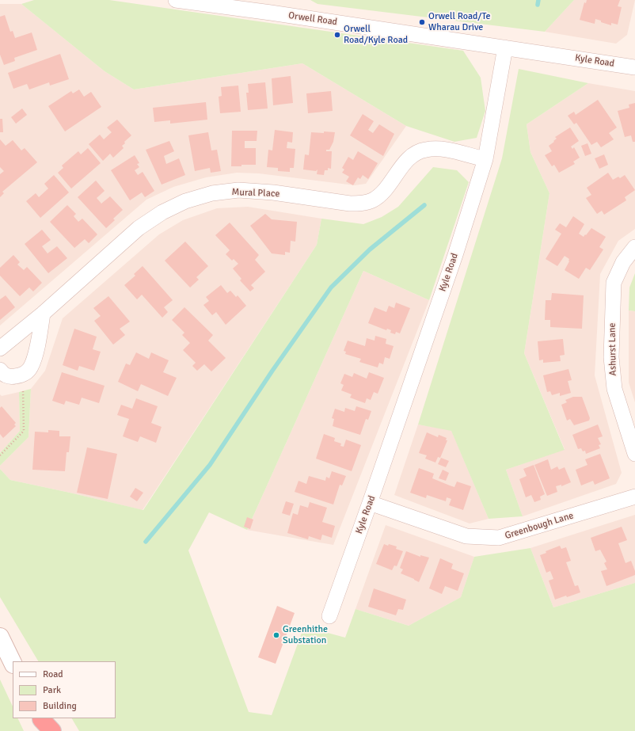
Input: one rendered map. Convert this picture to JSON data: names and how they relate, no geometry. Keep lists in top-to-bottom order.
{
  "streets": {
    "street": [
      "Orwell Road",
      "Kyle Road",
      "Mural Place",
      "Ashurst Lane",
      "Greenbough Lane"
    ]
  },
  "crossings": [
    ["Orwell Road", "Kyle Road"],
    ["Kyle Road", "Mural Place"],
    ["Kyle Road", "Greenbough Lane"]
  ],
  "places": ["Orwell Road/Te Wharau Drive", "Orwell Road/Kyle Road", "Greenhithe Substation"],
  "legend": ["Road", "Park", "Building"]
}
